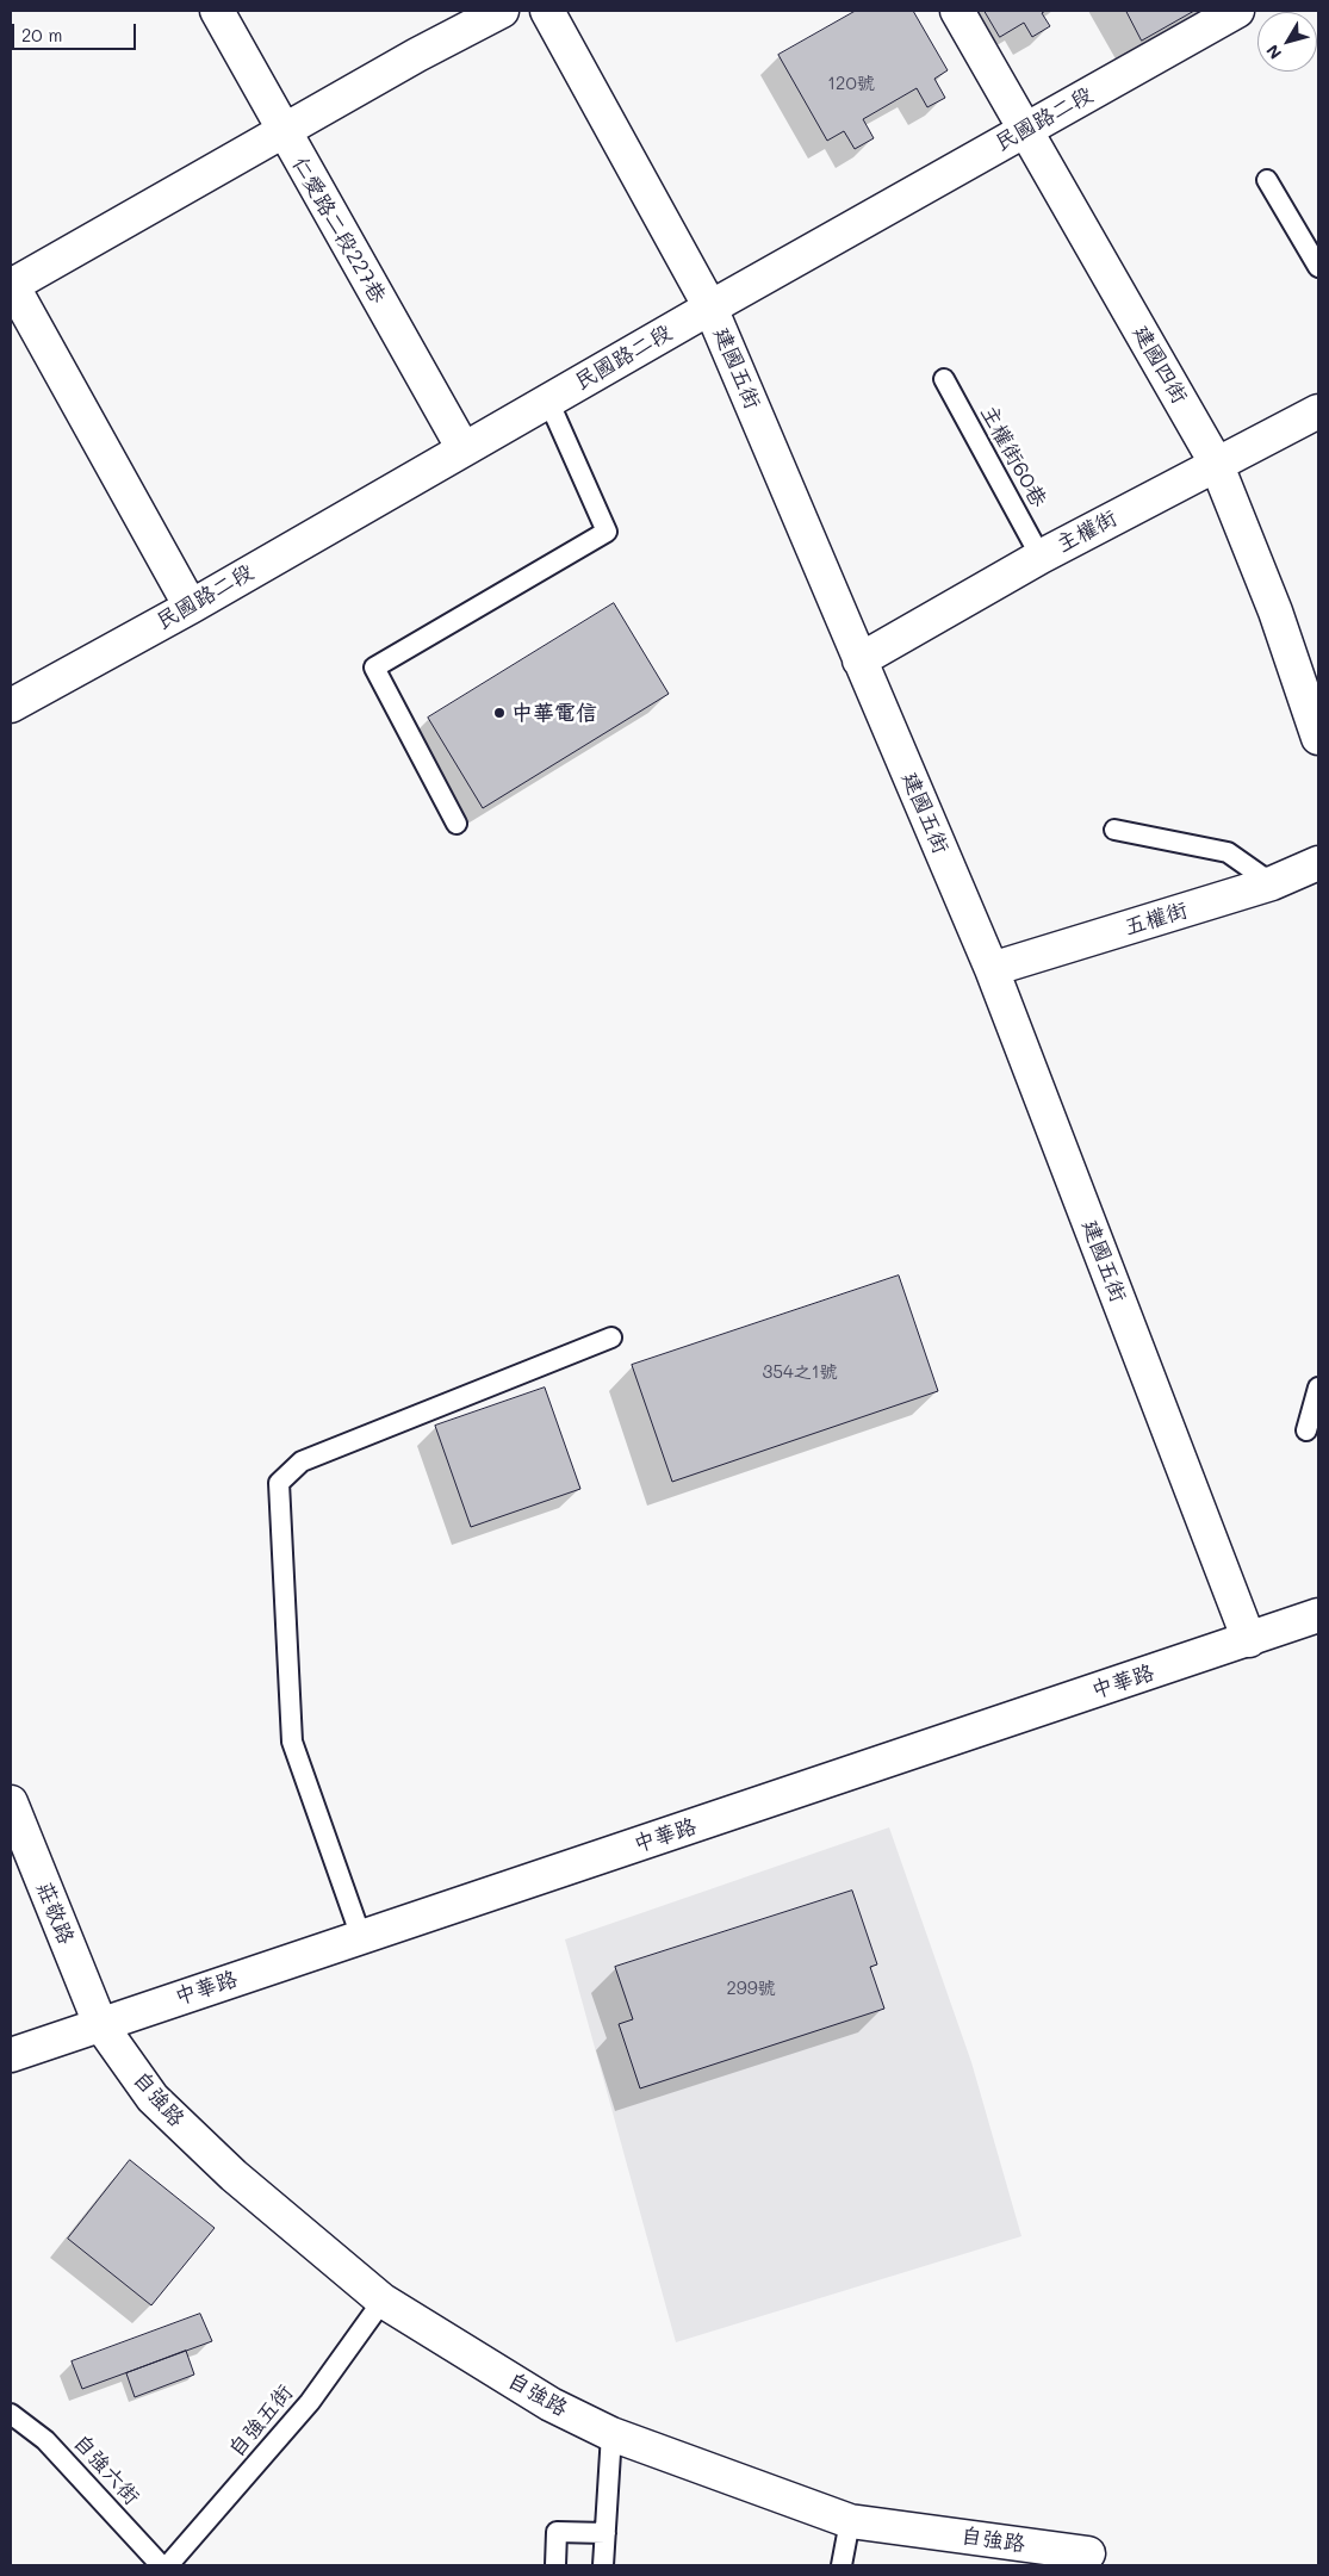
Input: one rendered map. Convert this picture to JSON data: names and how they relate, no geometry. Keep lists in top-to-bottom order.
{
  "streets": {
    "street": [
      "民國路二段",
      "仁愛路二段227巷",
      "建國四街",
      "建國五街",
      "主權街",
      "五權街",
      "中華路",
      "莊敬路",
      "自強路"
    ],
    "lane": ["主權街60巷", "自強五街", "自強六街"]
  },
  "crossings": [
    ["民國路二段", "仁愛路二段227巷"],
    ["民國路二段", "建國四街"],
    ["民國路二段", "建國五街"],
    ["建國四街", "主權街"],
    ["建國五街", "主權街"],
    ["建國五街", "五權街"],
    ["建國五街", "中華路"],
    ["主權街60巷", "主權街"],
    ["中華路", "莊敬路"],
    ["中華路", "自強路"],
    ["莊敬路", "自強路"],
    ["自強路", "自強五街"]
  ],
  "places": ["中華電信"],
  "house_numbers": ["120號", "354之1號", "299號"],
  "scale_bar": "20 m",
  "north": "bottom left"
}
